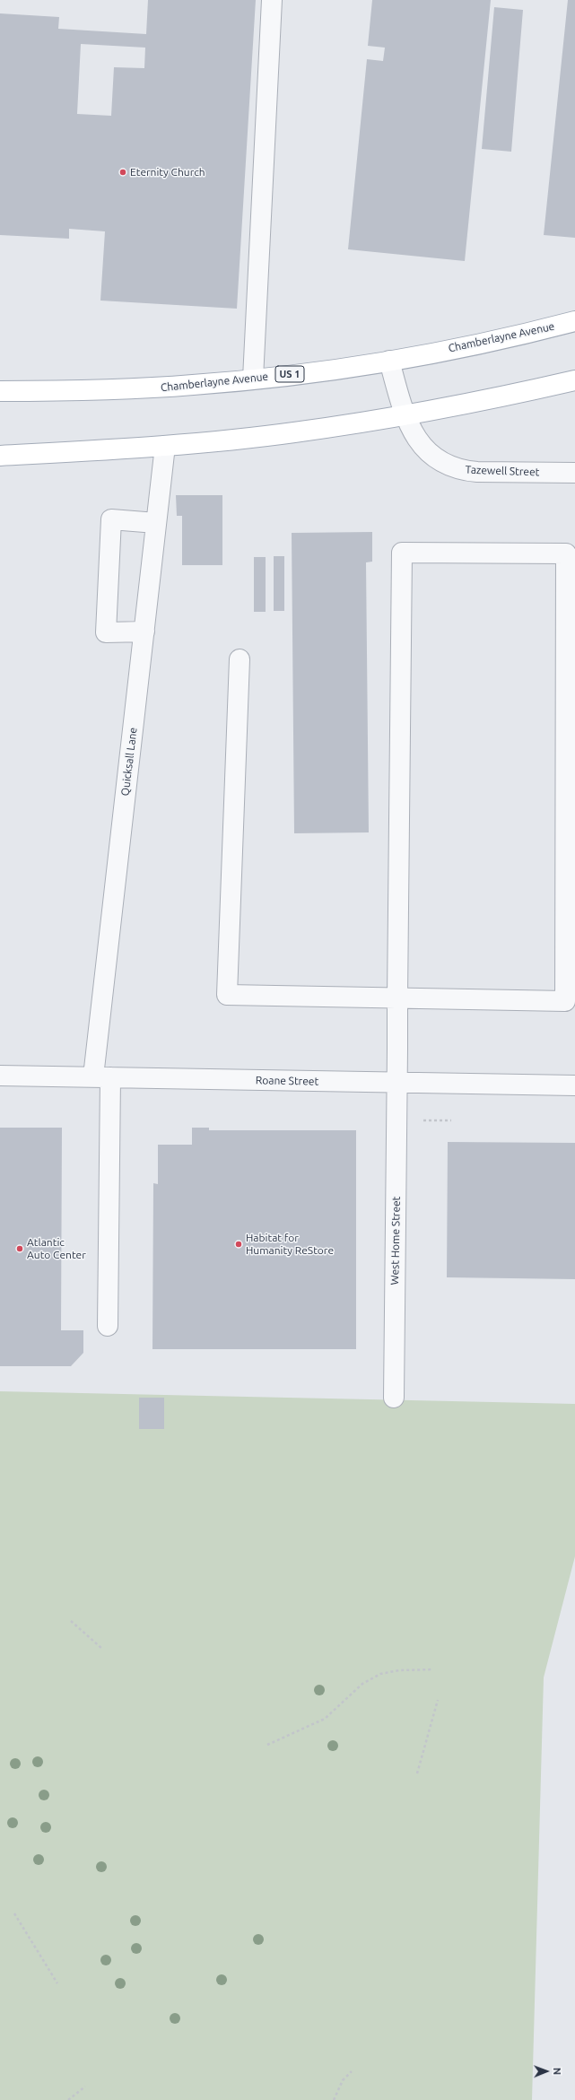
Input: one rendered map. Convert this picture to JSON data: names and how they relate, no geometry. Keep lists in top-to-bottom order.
{
  "streets": {
    "main road": ["Chamberlayne Avenue", "US 1"],
    "street": [
      "Tazewell Street",
      "Quicksall Lane",
      "Roane Street",
      "West Home Street"
    ]
  },
  "crossings": [
    ["Chamberlayne Avenue", "Tazewell Street"],
    ["Quicksall Lane", "Roane Street"],
    ["Roane Street", "West Home Street"]
  ],
  "places": ["Eternity Church", "Habitat for Humanity ReStore", "Atlantic Auto Center"],
  "north": "right"
}
